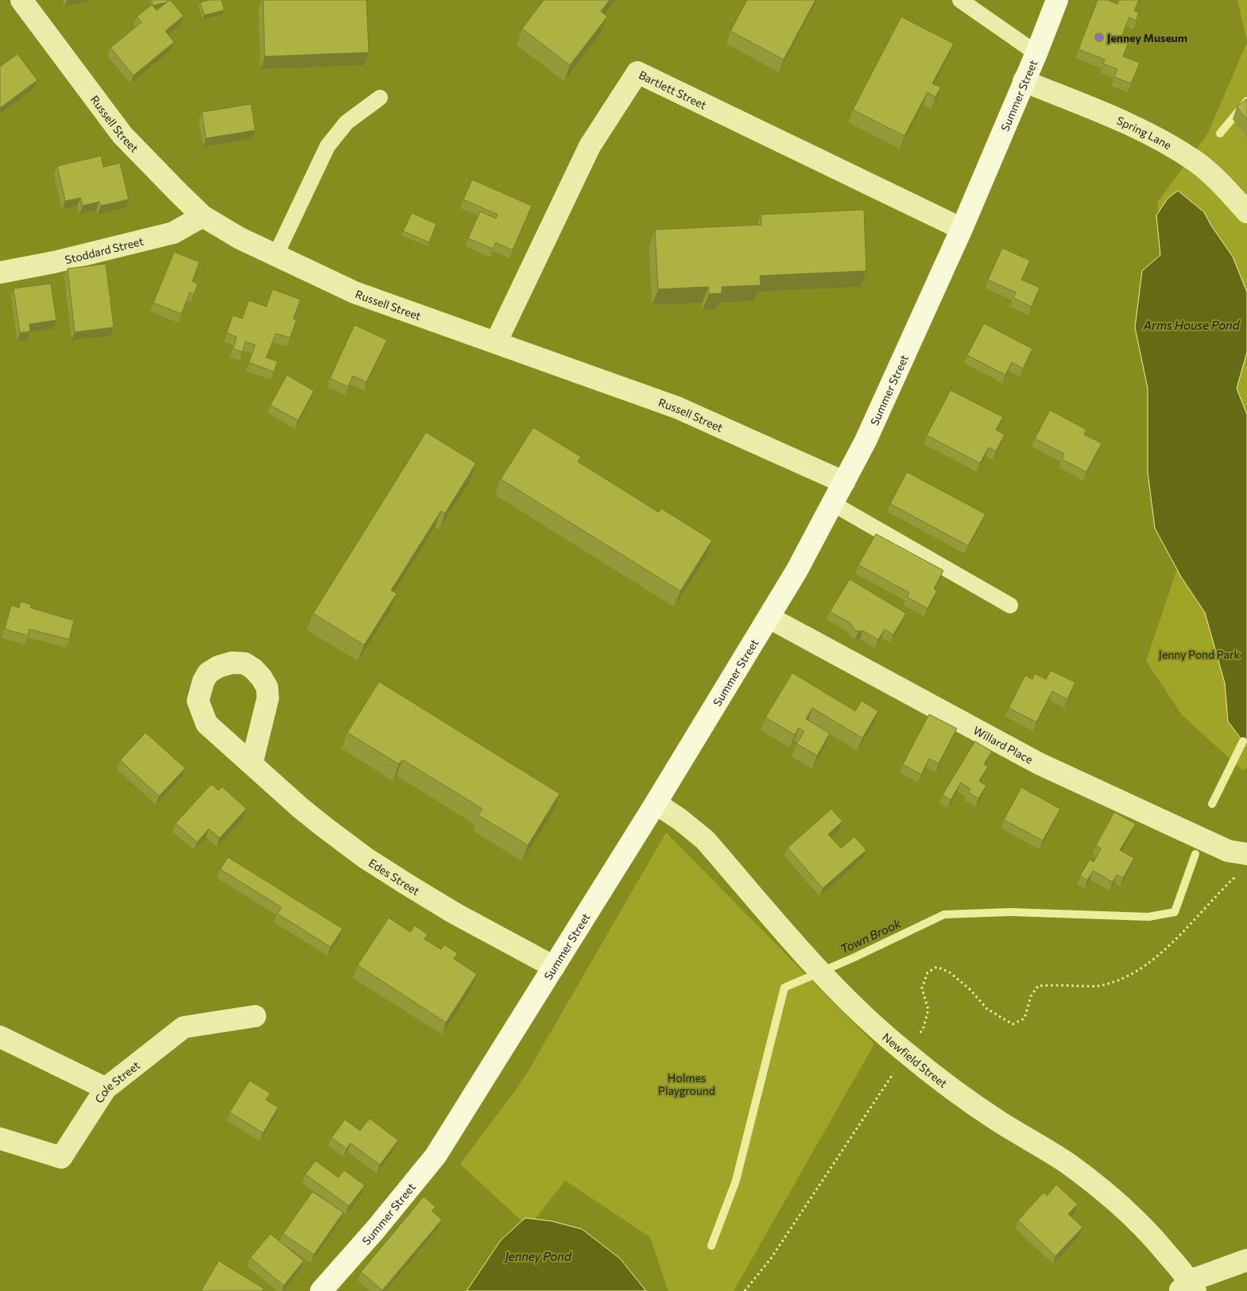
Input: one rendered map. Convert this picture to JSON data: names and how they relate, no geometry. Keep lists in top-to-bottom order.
{
  "streets": {
    "main road": ["Summer Street"],
    "street": [
      "Bartlett Street",
      "Russell Street",
      "Spring Lane",
      "Stoddard Street",
      "Willard Place",
      "Edes Street",
      "Newfield Street",
      "Cole Street"
    ]
  },
  "crossings": [
    ["Bartlett Street", "Summer Street"],
    ["Bartlett Street", "Russell Street"],
    ["Summer Street", "Russell Street"],
    ["Summer Street", "Spring Lane"],
    ["Summer Street", "Willard Place"],
    ["Summer Street", "Edes Street"],
    ["Summer Street", "Newfield Street"],
    ["Russell Street", "Stoddard Street"]
  ],
  "water": ["Arms House Pond", "Town Brook", "Jenney Pond"],
  "parks": ["Jenny Pond Park", "Holmes Playground"],
  "places": ["Jenney Museum"]
}
